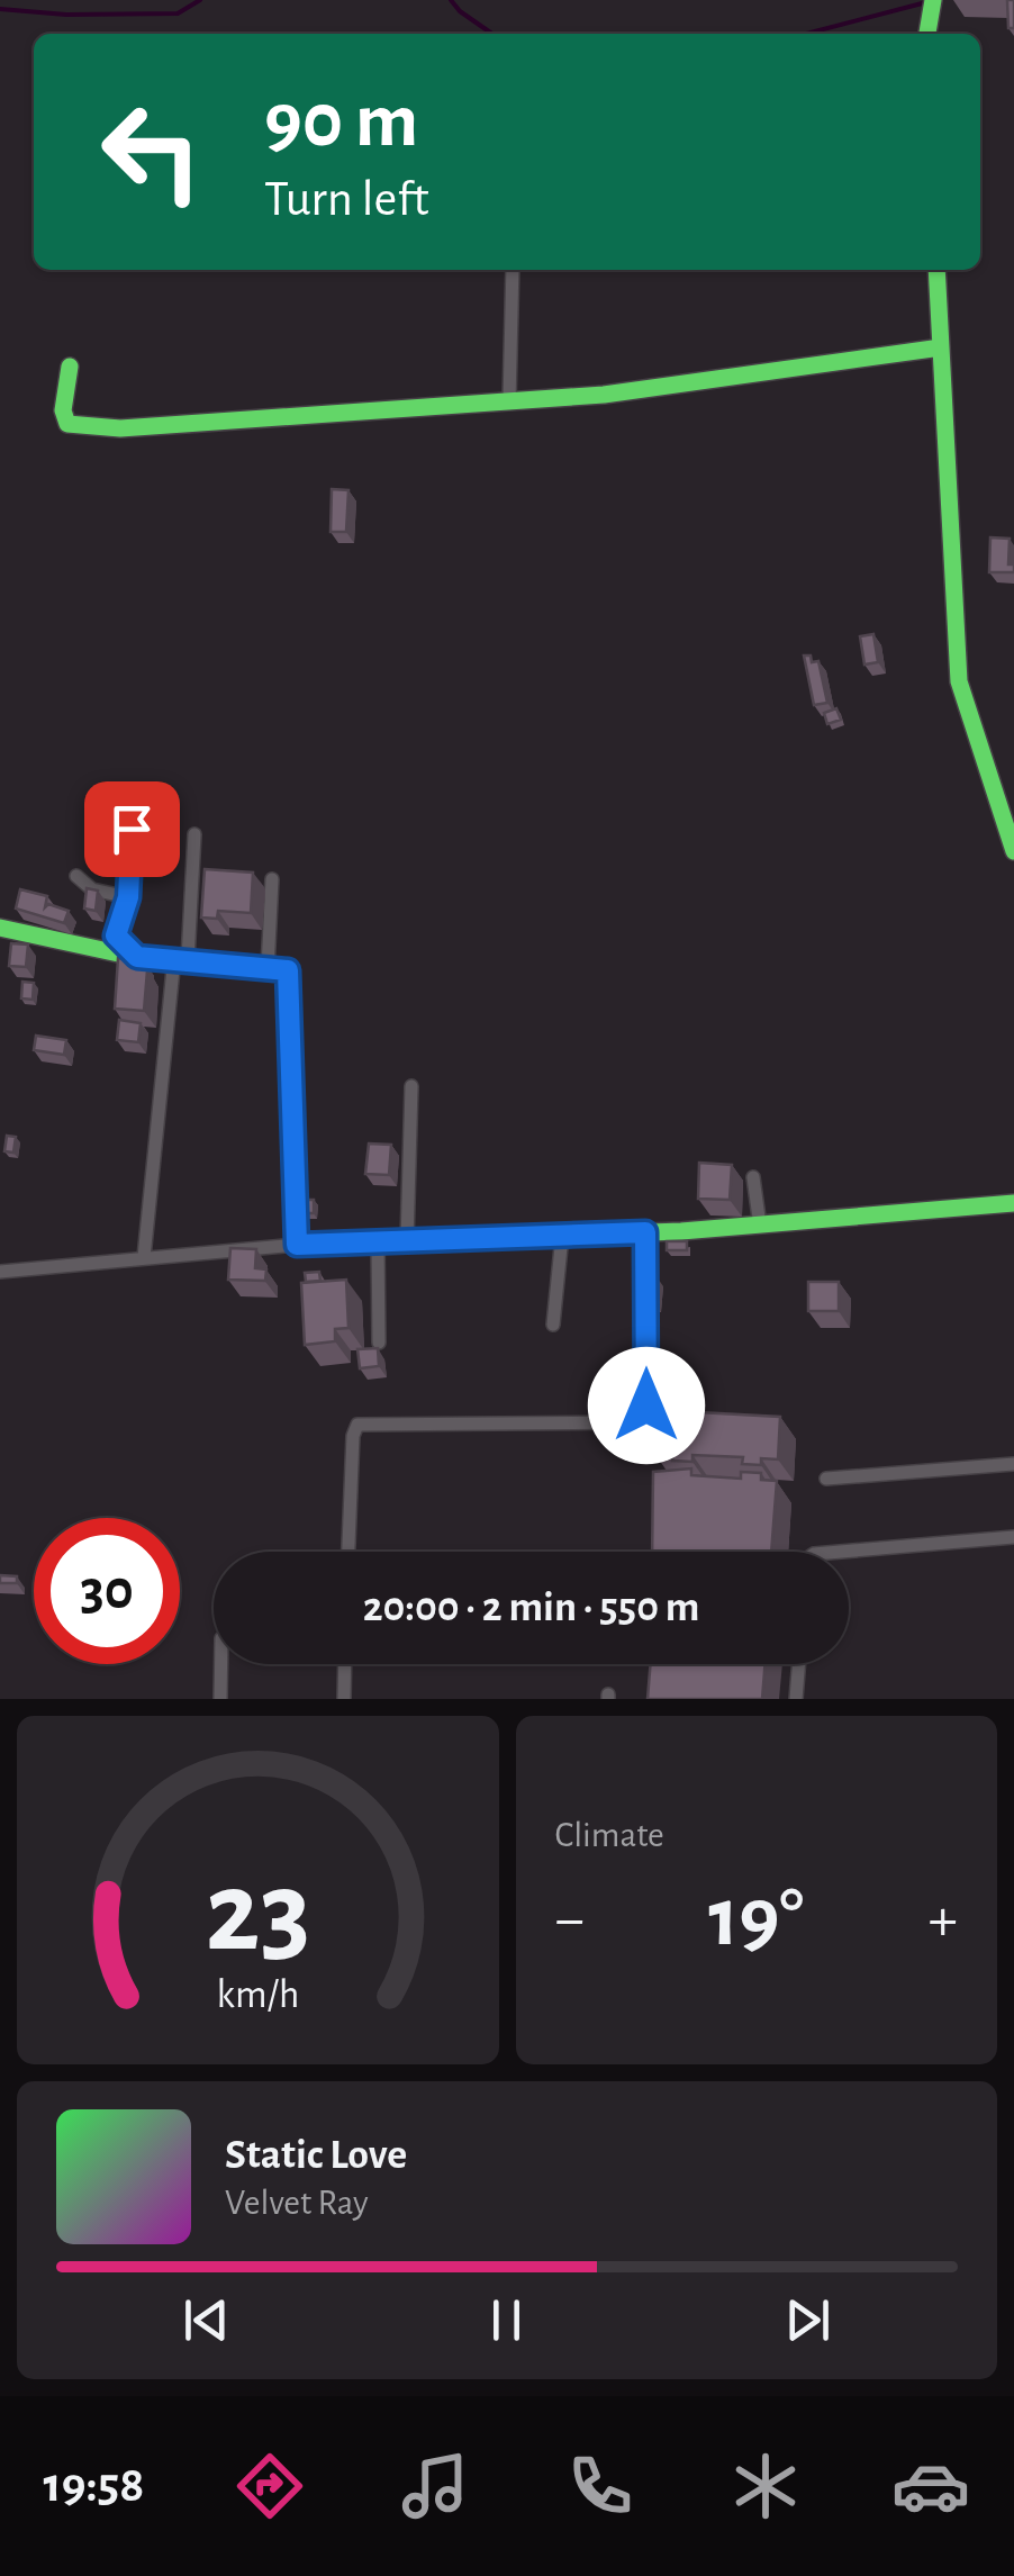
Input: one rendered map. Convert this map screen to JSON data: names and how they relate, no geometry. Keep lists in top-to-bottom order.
{
  "page": {
    "turn": ["90 m", "Turn left"],
    "limit": "30",
    "trip": "20:00 · 2 min · 550 m",
    "tile": "Climate",
    "heat": ["−", "19°", "+"],
    "song": ["Static Love", "Velvet Ray"],
    "tabs": "19:58",
    "gauge": ["23", "km/h"]
  }
}
